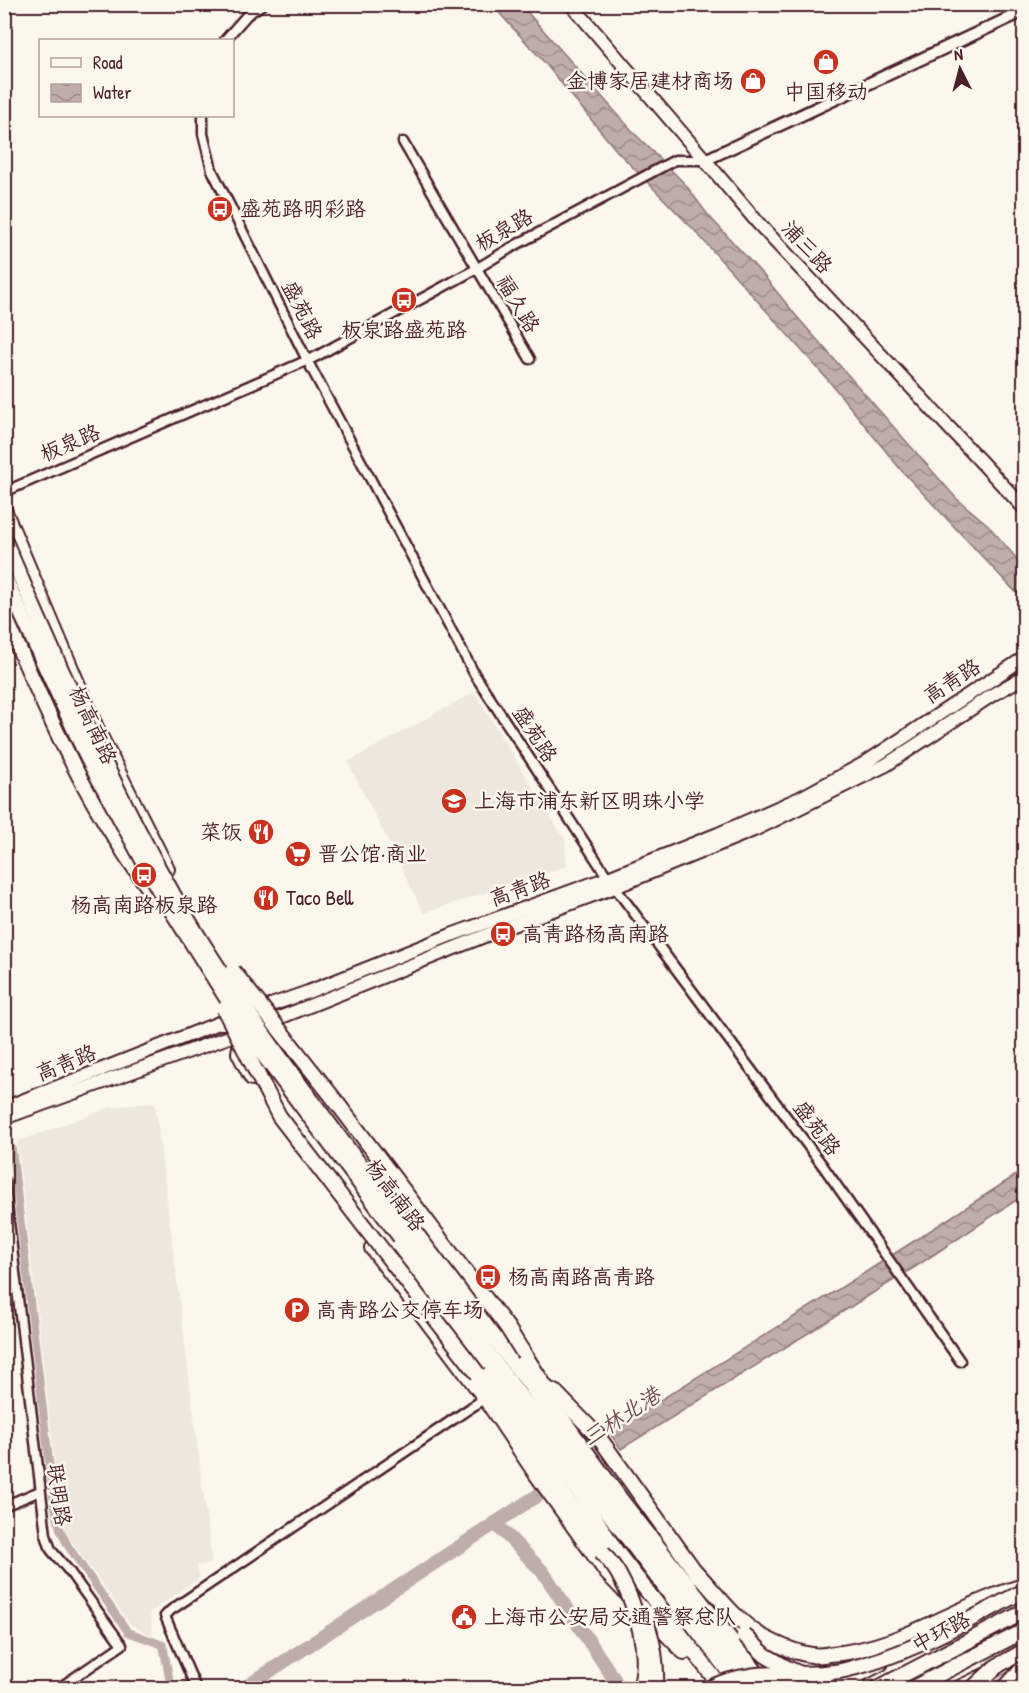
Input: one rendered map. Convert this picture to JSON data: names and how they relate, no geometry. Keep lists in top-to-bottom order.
{
  "streets": {
    "main road": [
      "浦三路",
      "高青路",
      "杨高南路",
      "中环路"
    ],
    "street": [
      "板泉路",
      "福久路",
      "盛苑路",
      "联明路"
    ]
  },
  "crossings": [
    ["板泉路", "浦三路"],
    ["板泉路", "福久路"],
    ["板泉路", "盛苑路"],
    ["盛苑路", "高青路"],
    ["高青路", "杨高南路"]
  ],
  "water": ["三林北港"],
  "places": {
    "shop": ["中国移动", "金博家居建材商场"],
    "bus stop": [
      "盛苑路明彩路",
      "板泉路盛苑路",
      "杨高南路板泉路",
      "高青路杨高南路",
      "杨高南路高青路"
    ],
    "school or university": ["上海市浦东新区明珠小学"],
    "restaurant": ["菜饭", "Taco Bell"],
    "supermarket": ["晋公馆·商业"],
    "parking": ["高青路公交停车场"],
    "public building": ["上海市公安局交通警察总队"]
  },
  "legend": ["Road", "Water"],
  "north": "top"
}
